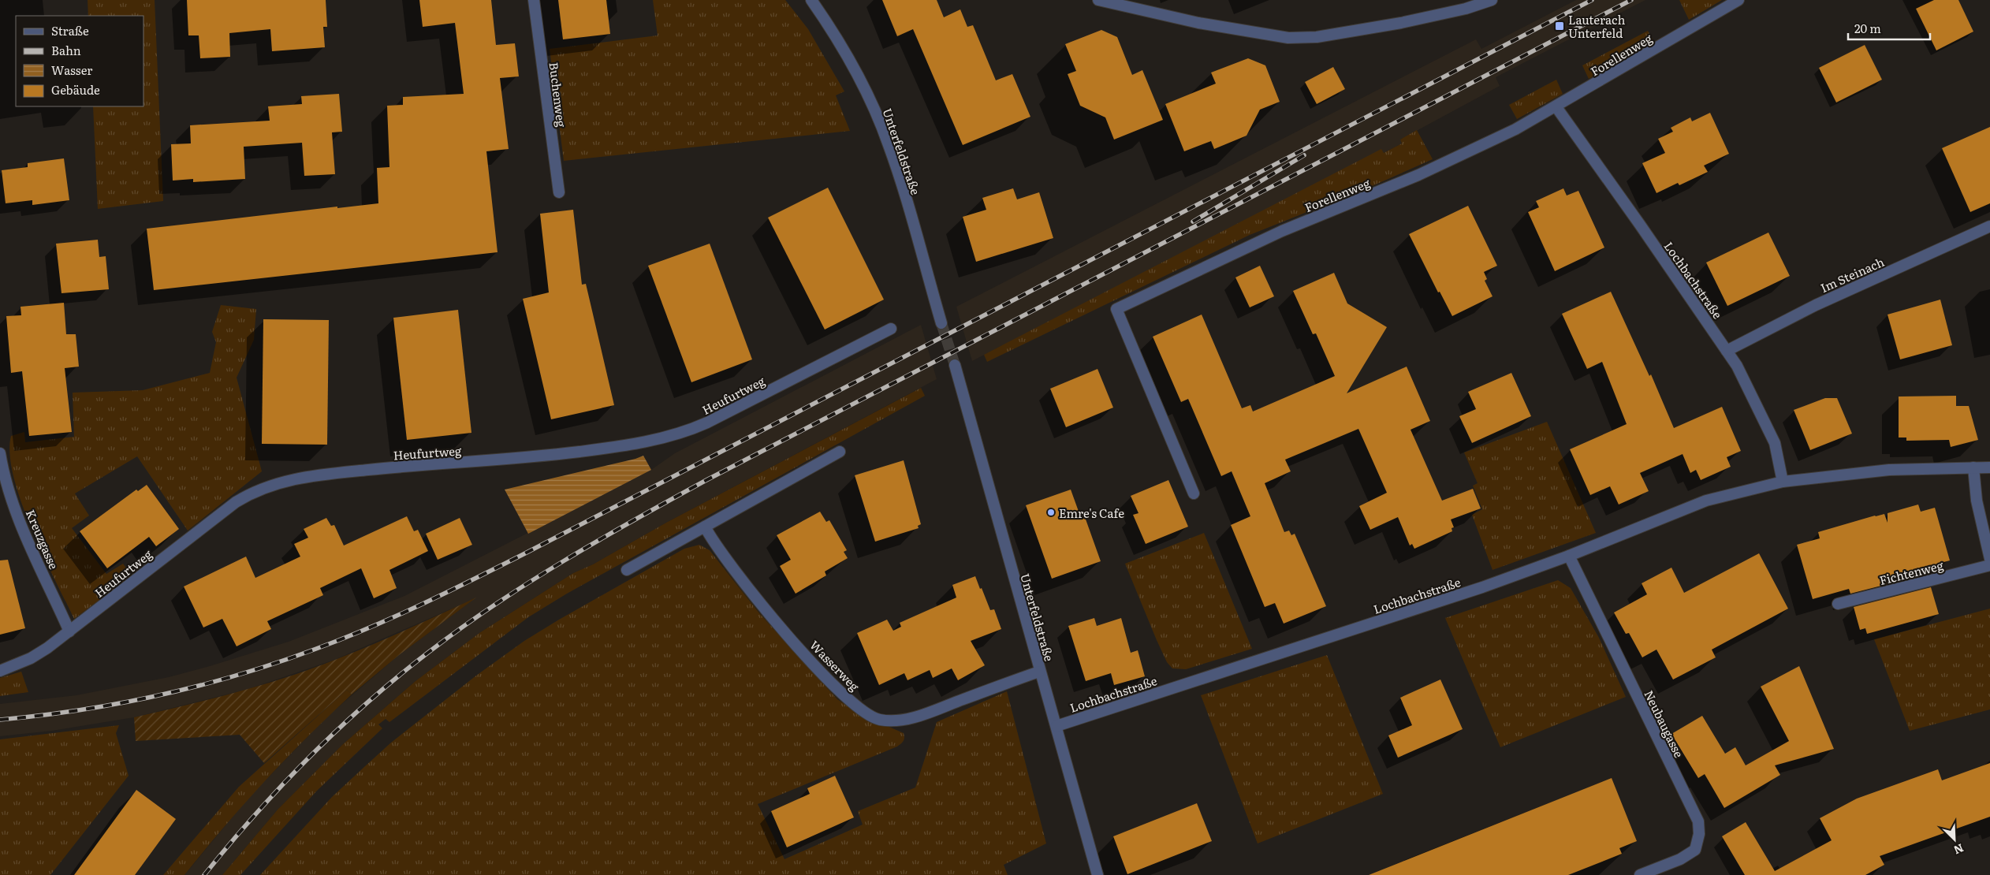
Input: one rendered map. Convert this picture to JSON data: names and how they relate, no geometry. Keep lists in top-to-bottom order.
{
  "streets": {
    "street": [
      "Forellenweg",
      "Buchenweg",
      "Unterfeldstraße",
      "Im Steinach",
      "Lochbachstraße",
      "Heufurtweg",
      "Kreuzgasse",
      "Fichtenweg",
      "Wasserweg",
      "Neubaugasse"
    ]
  },
  "crossings": [
    ["Forellenweg", "Lochbachstraße"],
    ["Unterfeldstraße", "Lochbachstraße"],
    ["Unterfeldstraße", "Wasserweg"],
    ["Im Steinach", "Lochbachstraße"],
    ["Lochbachstraße", "Neubaugasse"],
    ["Heufurtweg", "Kreuzgasse"]
  ],
  "places": {
    "transit": ["Lauterach Unterfeld"],
    "other": ["Emre's Cafe"]
  },
  "legend": [
    "Straße",
    "Bahn",
    "Wasser",
    "Gebäude"
  ],
  "scale_bar": "20 m",
  "north": "bottom right"
}
